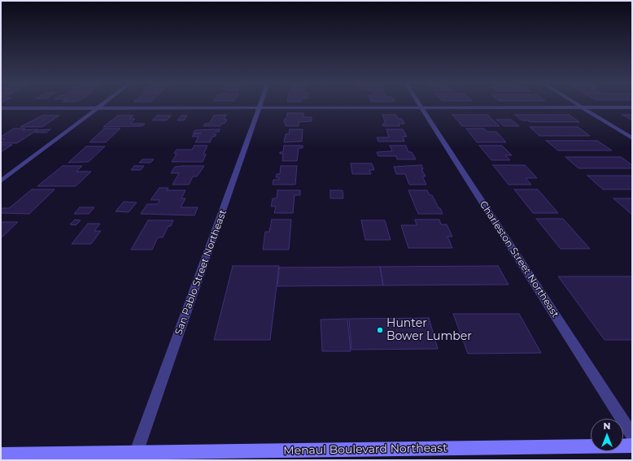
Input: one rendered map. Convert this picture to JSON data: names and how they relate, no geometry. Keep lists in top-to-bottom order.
{
  "streets": {
    "main road": ["Menaul Boulevard Northeast"],
    "street": ["Charleston Street Northeast", "San Pablo Street Northeast"]
  },
  "crossings": [
    ["San Pablo Street Northeast", "Menaul Boulevard Northeast"]
  ],
  "places": ["Hunter Bower Lumber"],
  "north": "top"
}
